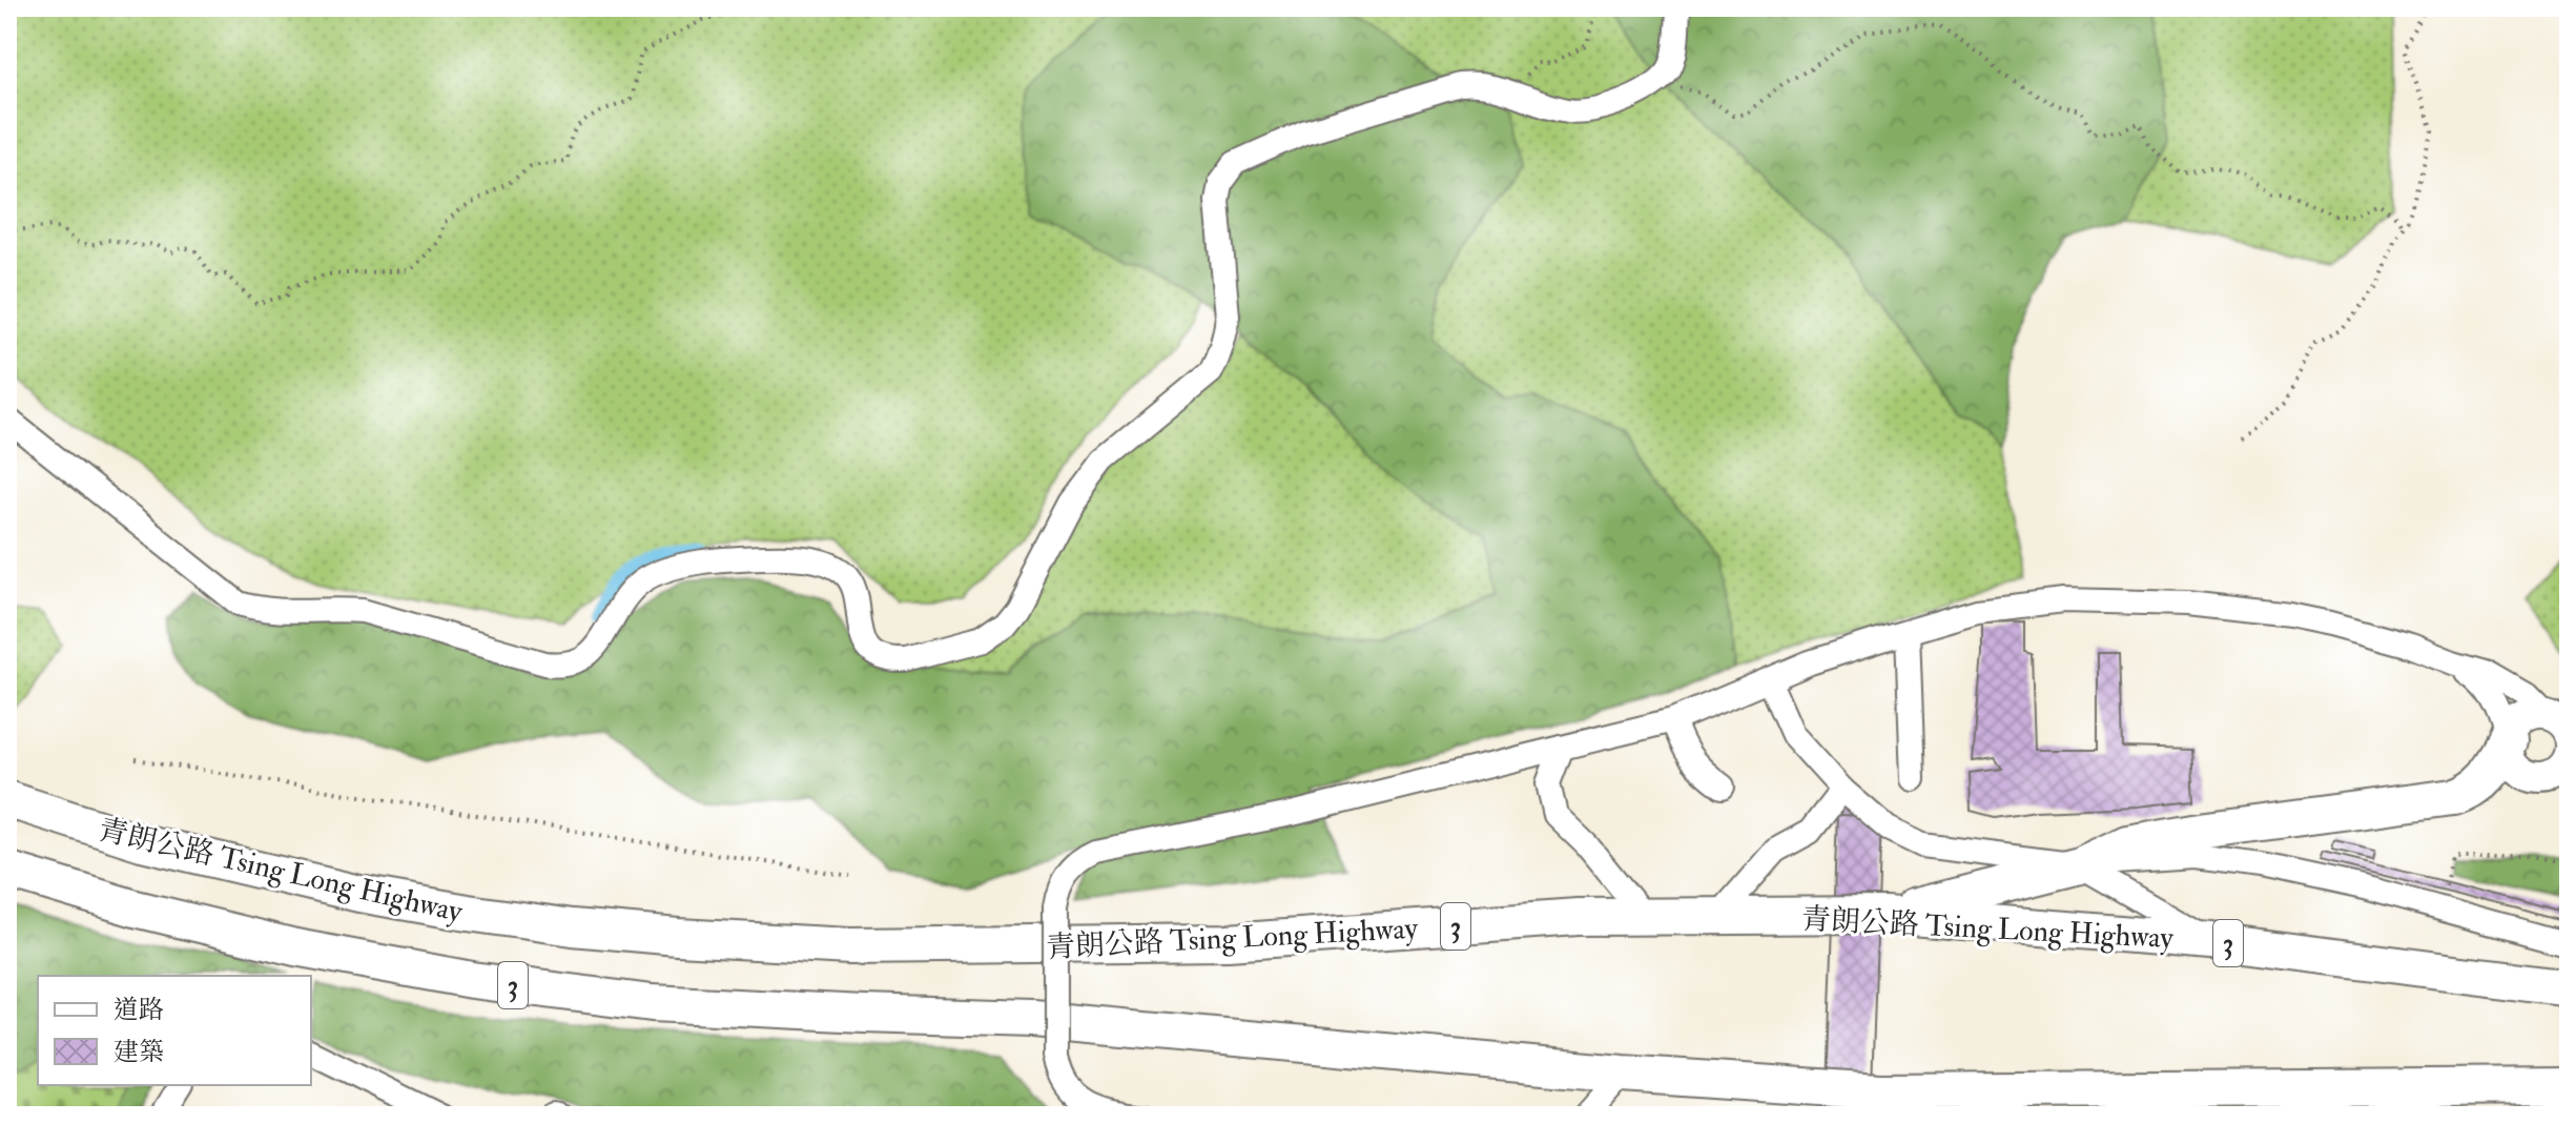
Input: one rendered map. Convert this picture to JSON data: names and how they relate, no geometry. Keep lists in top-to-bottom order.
{
  "streets": {
    "highway": ["青朗公路 Tsing Long Highway", "3"]
  },
  "legend": ["道路", "建築"]
}
